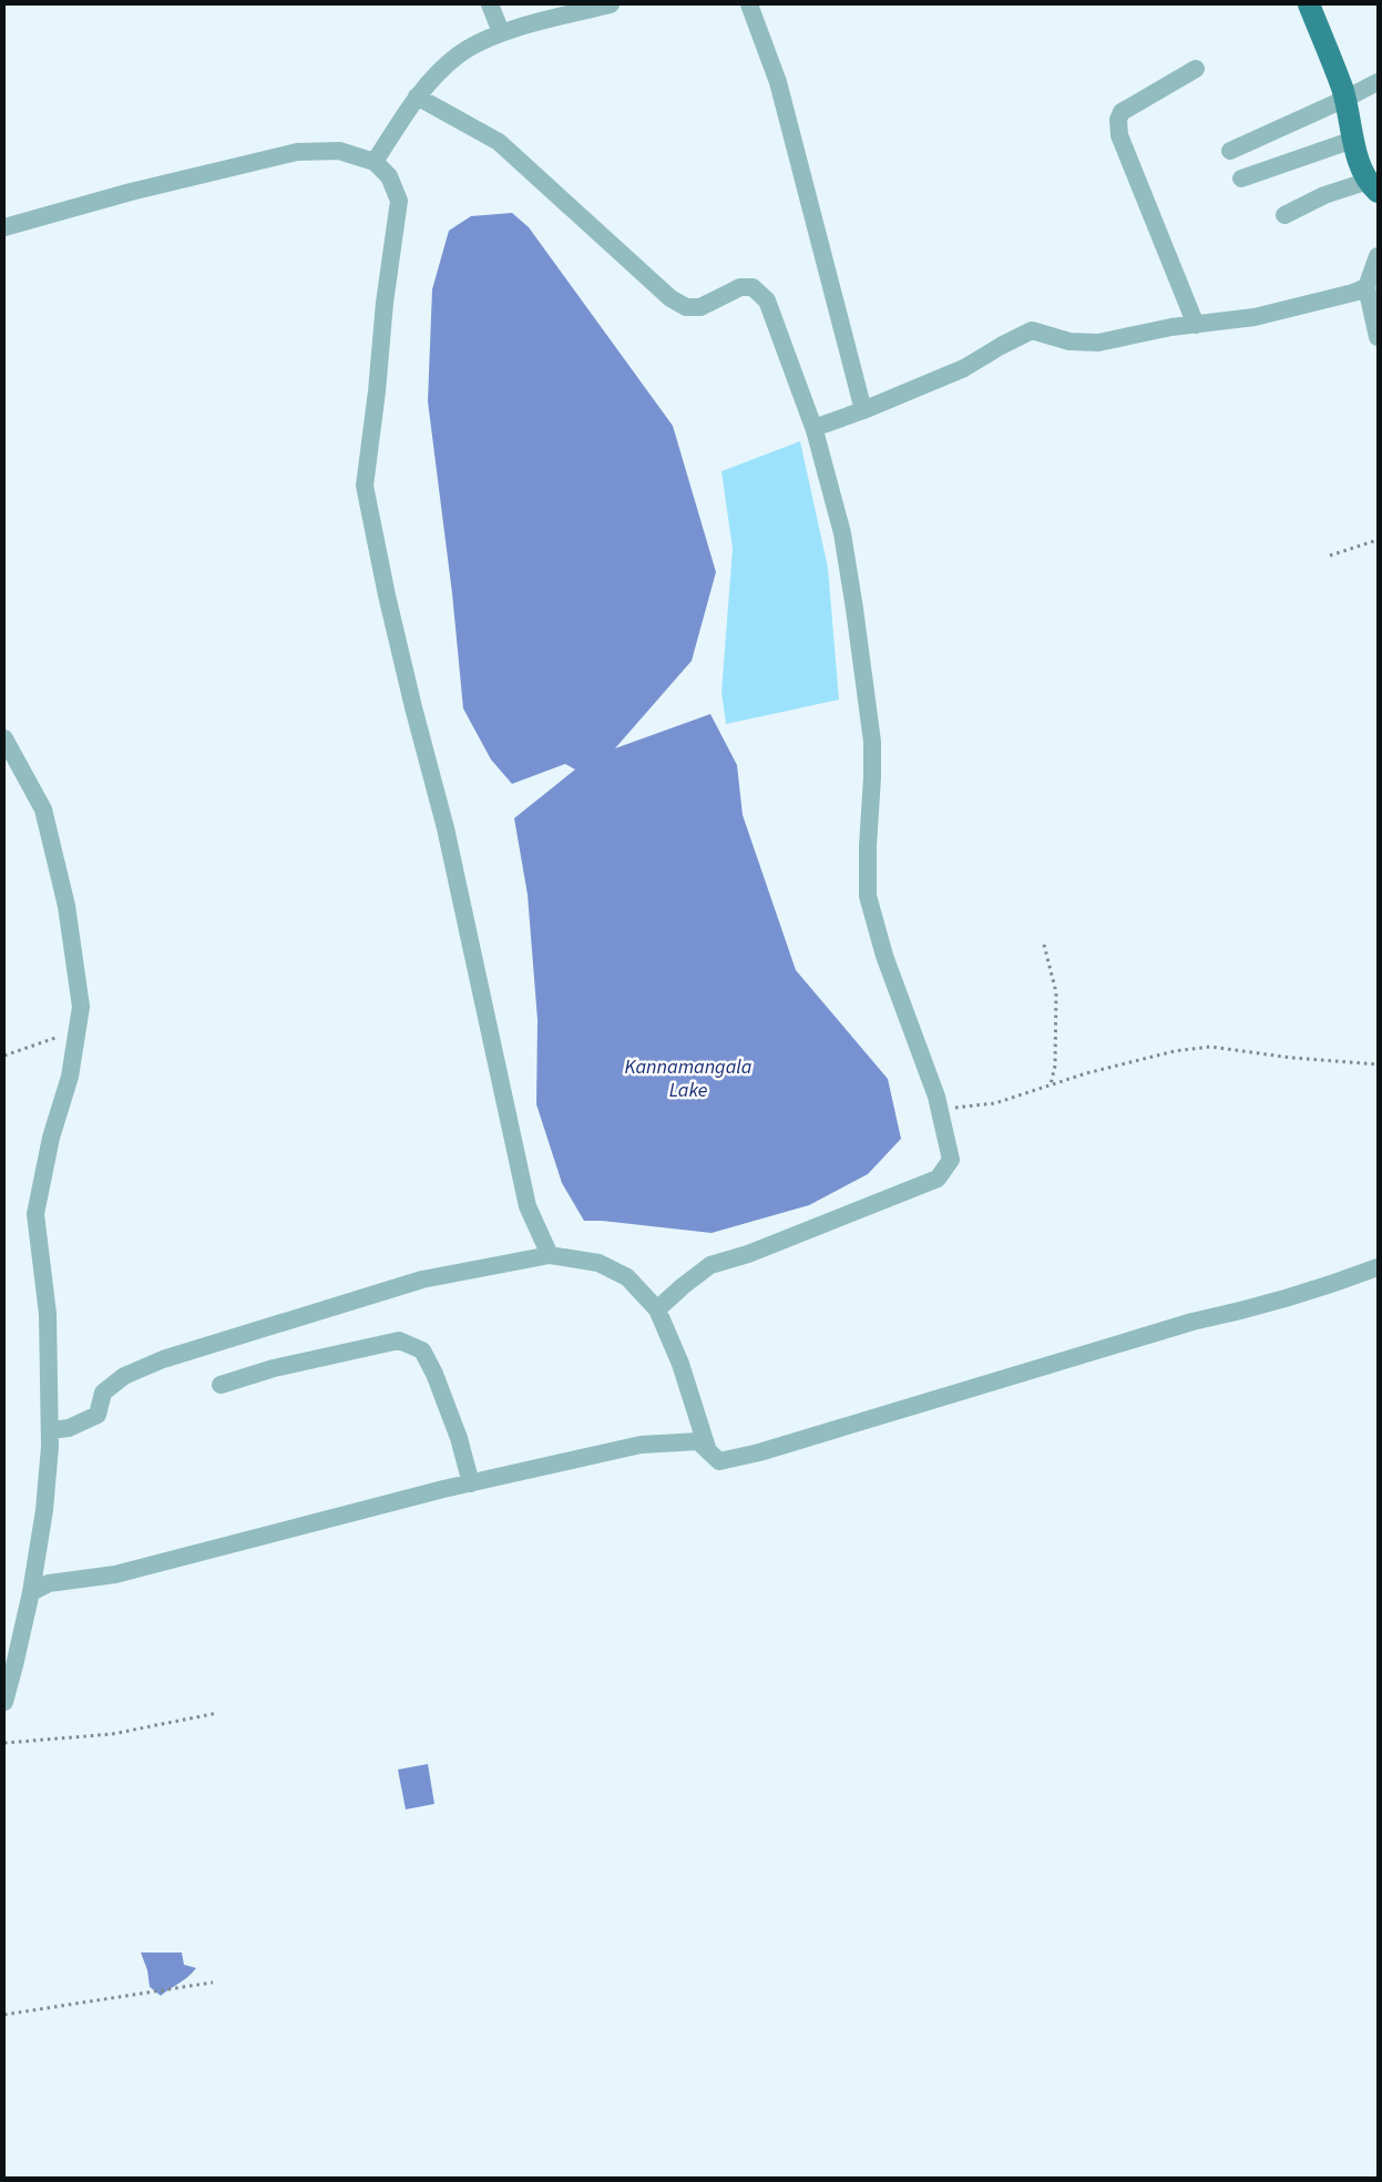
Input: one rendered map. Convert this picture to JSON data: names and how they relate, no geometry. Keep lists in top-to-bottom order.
{
  "water": ["Kannamangala Lake"]
}
